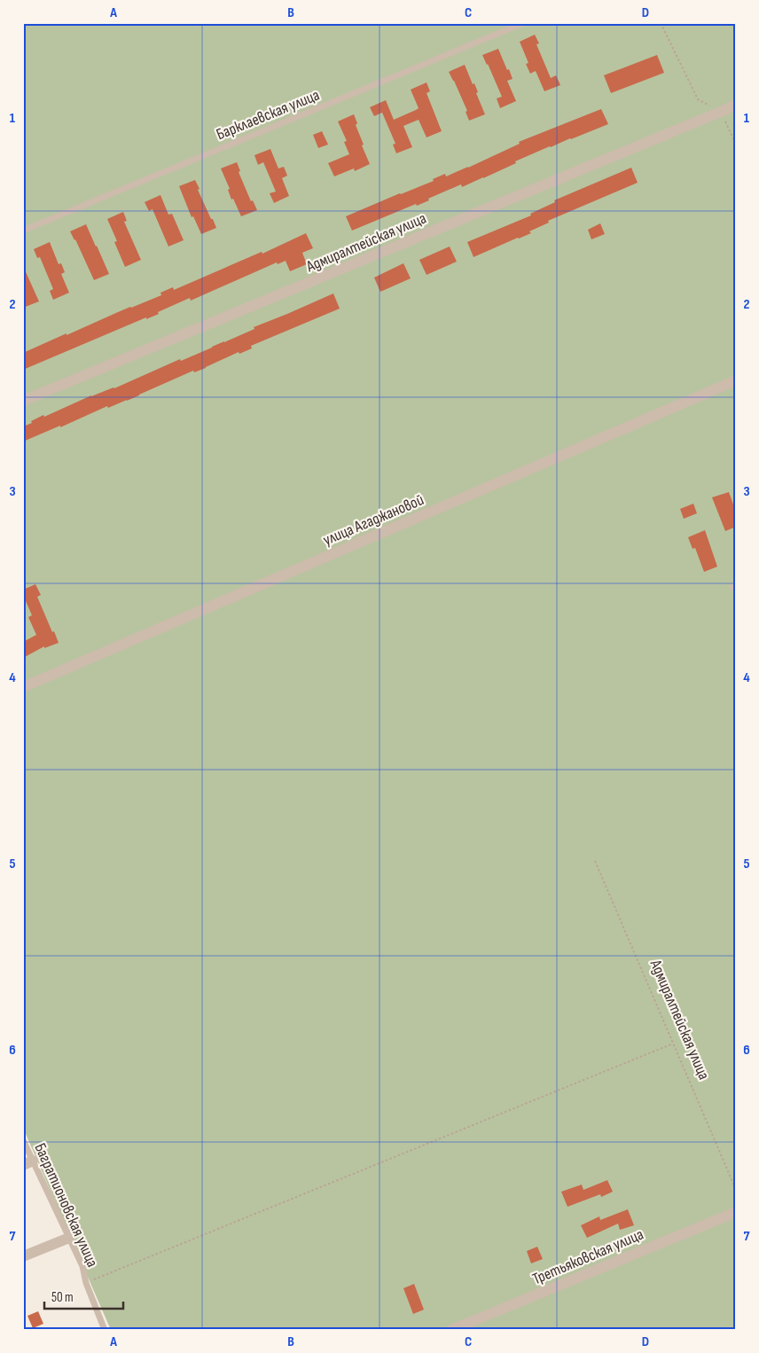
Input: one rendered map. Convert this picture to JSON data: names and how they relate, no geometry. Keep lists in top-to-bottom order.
{
  "streets": {
    "street": ["Адмиралтейская улица", "улица Агаджановой", "Третьяковская улица"],
    "lane": ["Барклаевская улица", "Багратионовская улица"]
  },
  "scale_bar": "50 m",
  "grid": {
    "columns": [
      "A",
      "B",
      "C",
      "D"
    ],
    "rows": [
      "1",
      "2",
      "3",
      "4",
      "5",
      "6",
      "7"
    ]
  }
}
